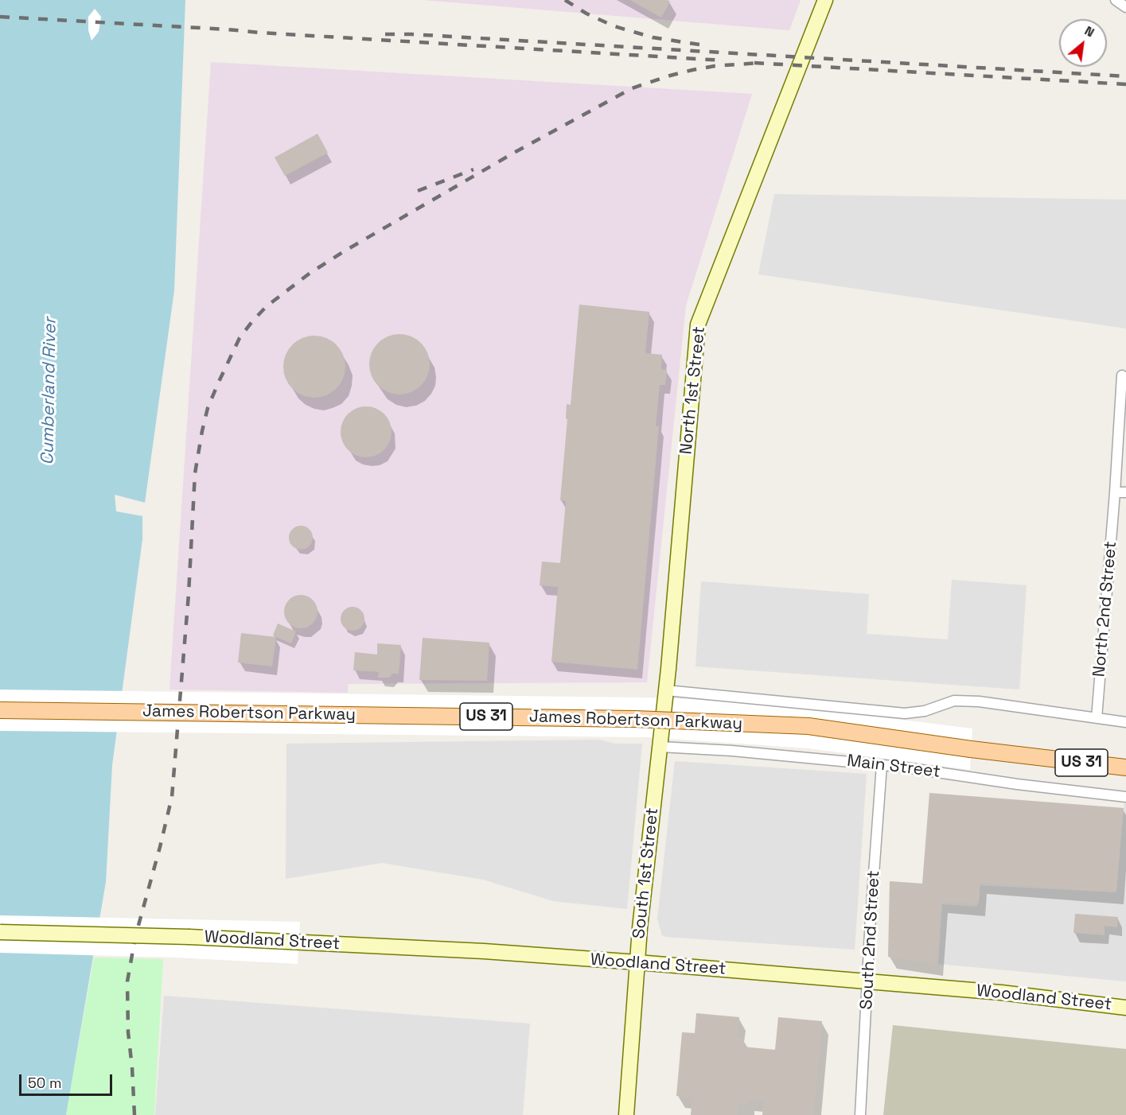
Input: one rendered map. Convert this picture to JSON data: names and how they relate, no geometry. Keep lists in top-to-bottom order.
{
  "streets": {
    "main road": ["James Robertson Parkway", "US 31"],
    "street": [
      "North 1st Street",
      "North 2nd Street",
      "Main Street",
      "South 1st Street",
      "South 2nd Street",
      "Woodland Street"
    ]
  },
  "crossings": [
    ["North 1st Street", "South 1st Street"],
    ["Main Street", "South 1st Street"],
    ["Main Street", "South 2nd Street"],
    ["South 1st Street", "Woodland Street"],
    ["South 2nd Street", "Woodland Street"]
  ],
  "water": ["Cumberland River"],
  "scale_bar": "50 m",
  "north": "top right"
}
